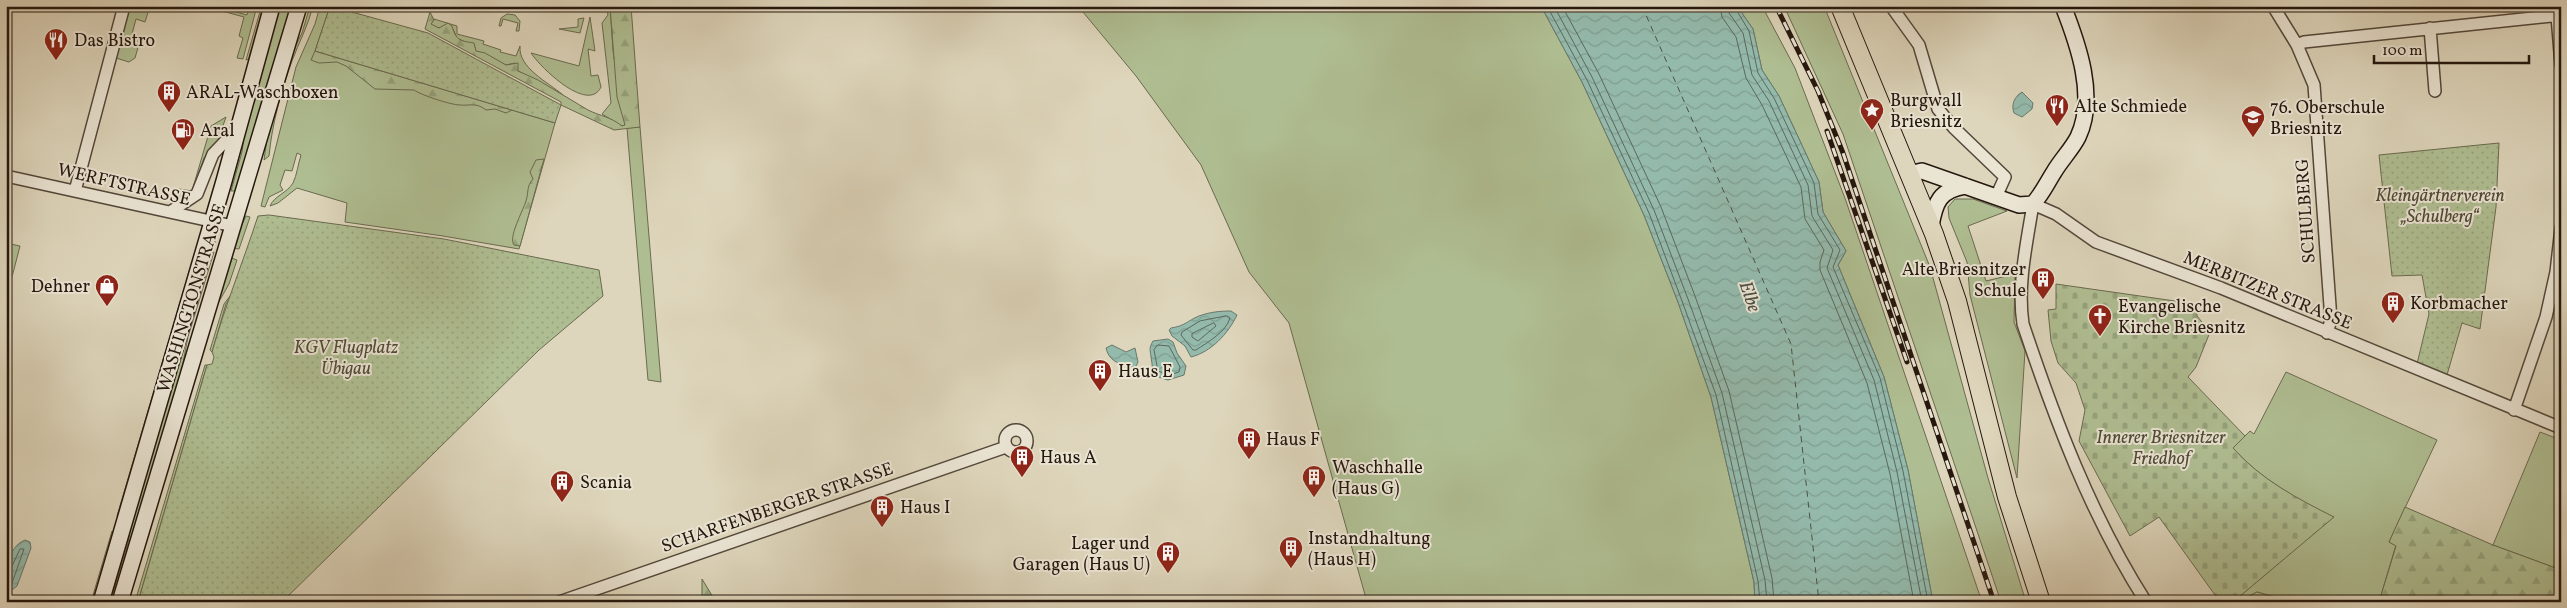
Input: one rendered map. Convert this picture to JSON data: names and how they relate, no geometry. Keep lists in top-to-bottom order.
{
  "streets": {
    "main road": ["MERBITZER STRASSE", "WASHINGTONSTRASSE"],
    "street": ["WERFTSTRASSE", "SCHULBERG", "SCHARFENBERGER STRASSE"]
  },
  "crossings": [
    ["WERFTSTRASSE", "WASHINGTONSTRASSE"],
    ["SCHULBERG", "MERBITZER STRASSE"]
  ],
  "water": ["Elbe"],
  "parks": ["Kleingärtnerverein „Schulberg“", "KGV Flugplatz Übigau", "Innerer Briesnitzer Friedhof"],
  "places": {
    "restaurant": ["Das Bistro", "Alte Schmiede"],
    "building": [
      "ARAL-Waschboxen",
      "Alte Briesnitzer Schule",
      "Korbmacher",
      "Haus E",
      "Haus F",
      "Haus A",
      "Waschhalle (Haus G)",
      "Scania",
      "Haus I",
      "Instandhaltung (Haus H)",
      "Lager und Garagen (Haus U)"
    ],
    "place": ["Burgwall Briesnitz"],
    "school or university": ["76. Oberschule Briesnitz"],
    "fuel station": ["Aral"],
    "shop": ["Dehner"],
    "church": ["Evangelische Kirche Briesnitz"]
  },
  "scale_bar": "100 m"
}
